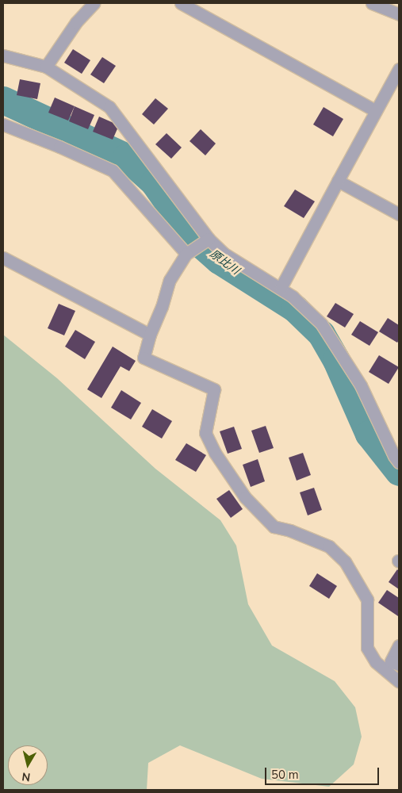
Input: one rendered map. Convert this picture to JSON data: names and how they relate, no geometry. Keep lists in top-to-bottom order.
{
  "water": ["原比川"],
  "scale_bar": "50 m",
  "north": "bottom"
}
